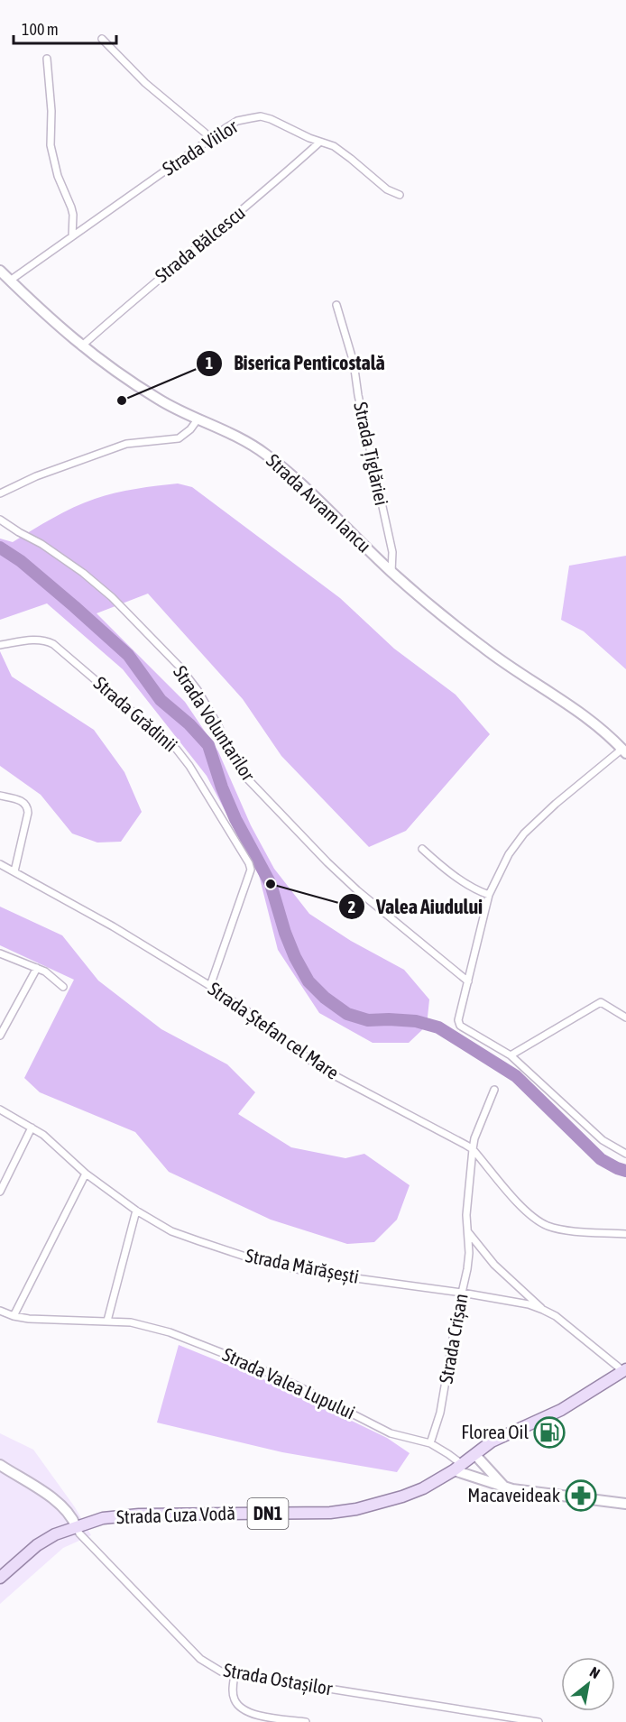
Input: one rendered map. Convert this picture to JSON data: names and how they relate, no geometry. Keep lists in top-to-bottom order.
{
  "streets": {
    "main road": ["Strada Avram Iancu", "DN1", "Strada Cuza Vodă"],
    "street": [
      "Strada Viilor",
      "Strada Bălcescu",
      "Strada Țiglăriei",
      "Strada Grădinii",
      "Strada Voluntarilor",
      "Strada Ștefan cel Mare",
      "Strada Mărășești",
      "Strada Crișan",
      "Strada Valea Lupului",
      "Strada Ostașilor"
    ]
  },
  "crossings": [
    ["Strada Viilor", "Strada Bălcescu"],
    ["Strada Viilor", "Strada Avram Iancu"],
    ["Strada Bălcescu", "Strada Avram Iancu"],
    ["Strada Țiglăriei", "Strada Avram Iancu"],
    ["Strada Grădinii", "Strada Ștefan cel Mare"],
    ["Strada Ștefan cel Mare", "Strada Crișan"],
    ["Strada Mărășești", "Strada Crișan"],
    ["Strada Mărășești", "Strada Cuza Vodă"],
    ["Strada Crișan", "Strada Valea Lupului"],
    ["Strada Valea Lupului", "Strada Cuza Vodă"],
    ["Strada Cuza Vodă", "Strada Ostașilor"]
  ],
  "places": {
    "other": ["Biserica Penticostală", "Valea Aiudului"],
    "fuel station": ["Florea Oil"],
    "pharmacy": ["Macaveideak"]
  },
  "scale_bar": "100 m",
  "north": "top right"
}
